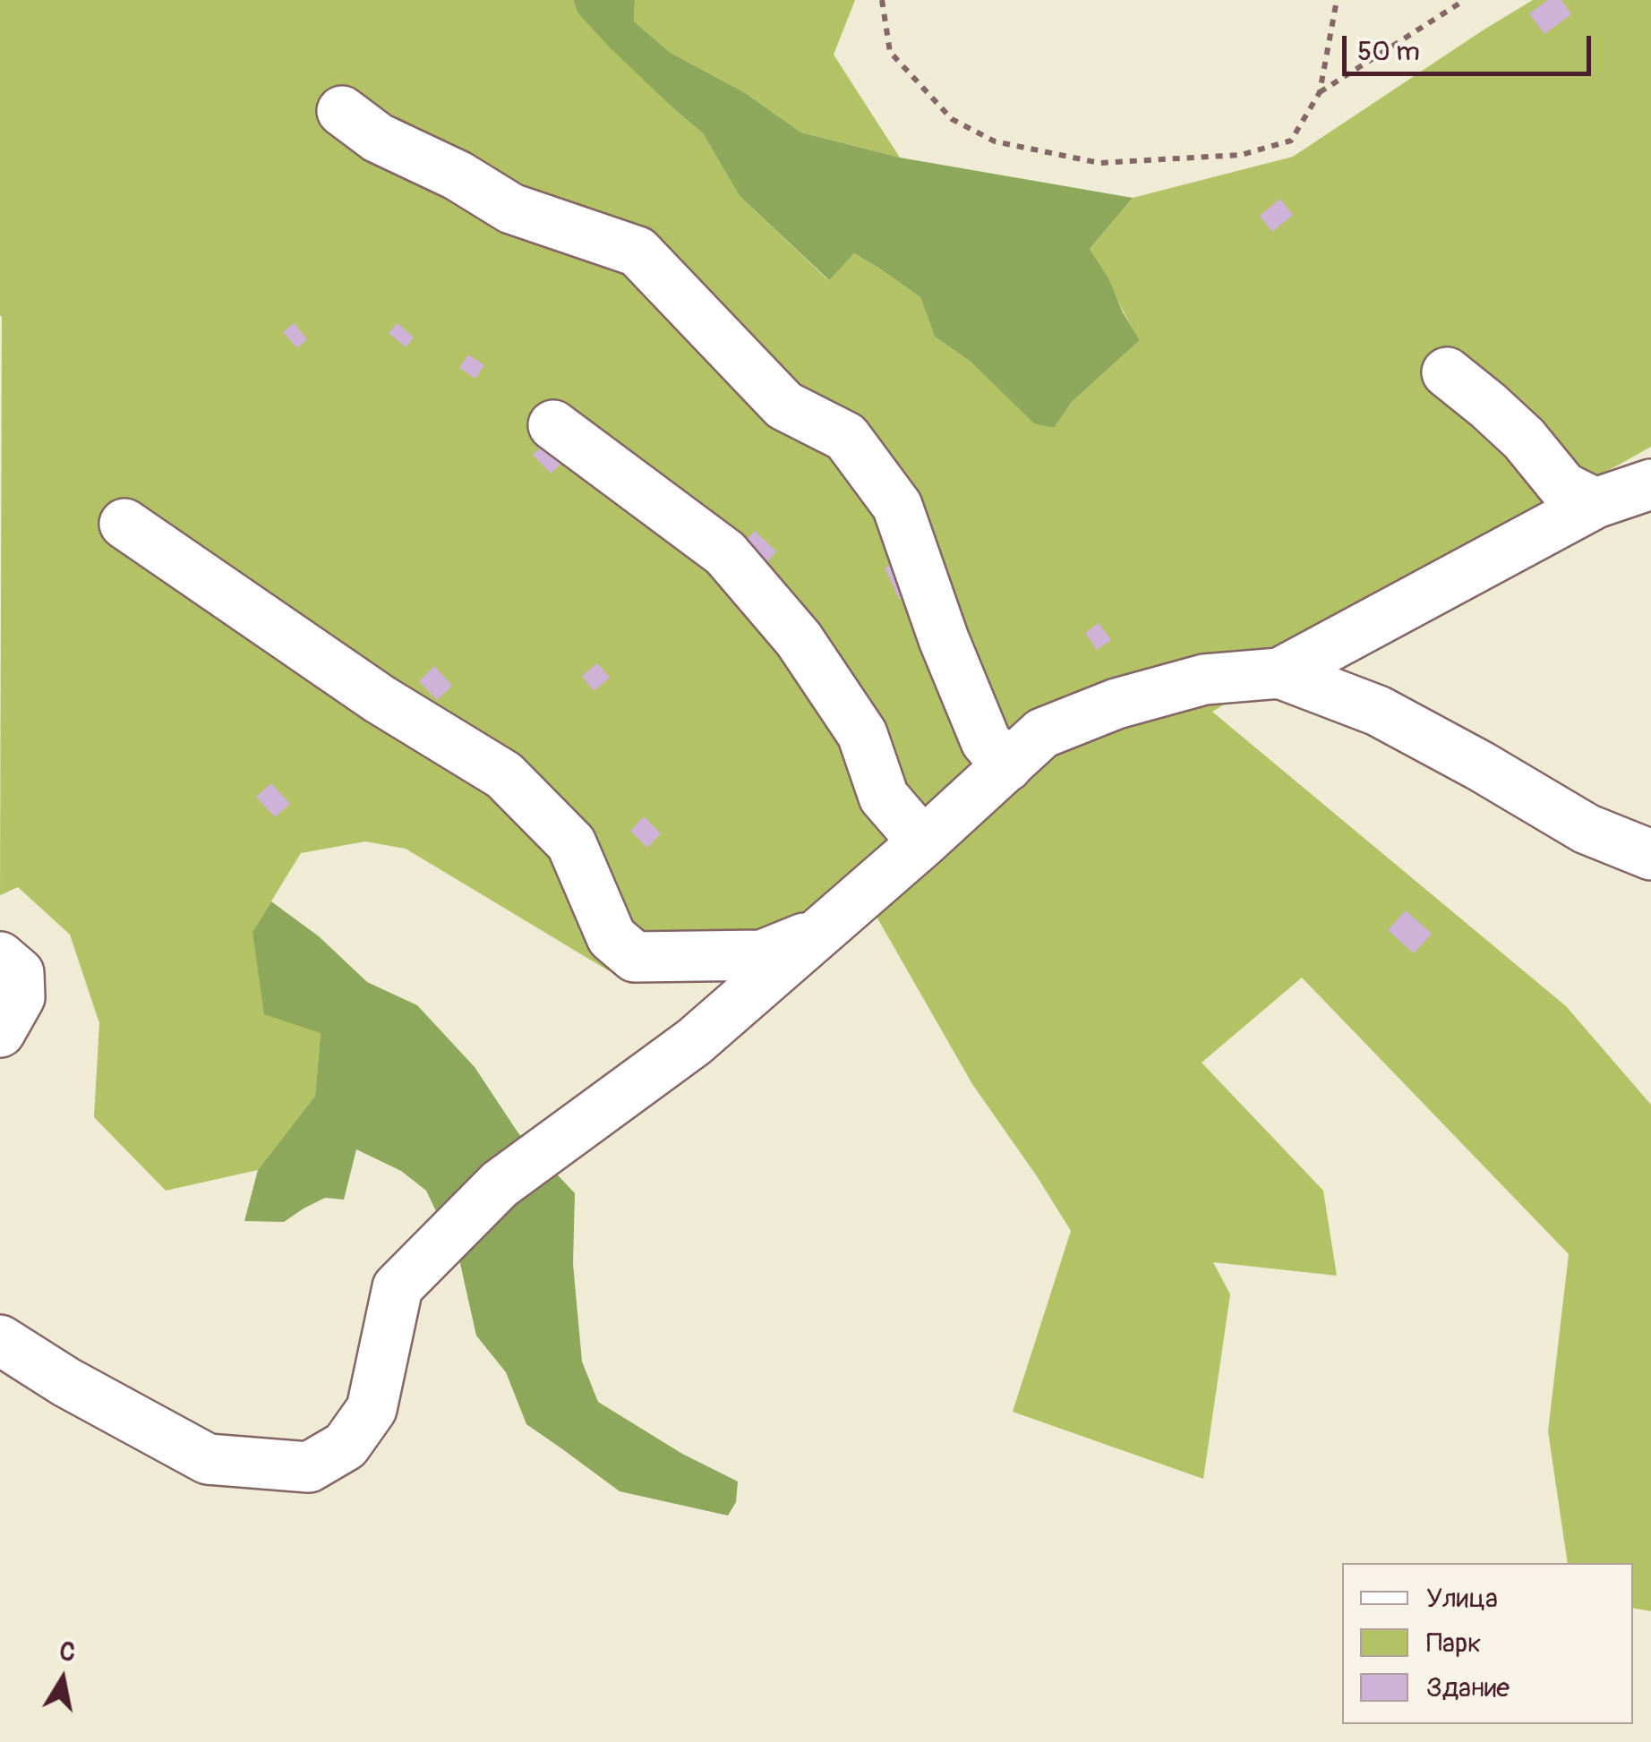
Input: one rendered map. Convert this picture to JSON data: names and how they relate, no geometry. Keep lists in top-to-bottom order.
{
  "legend": ["Улица", "Парк", "Здание"],
  "scale_bar": "50 m",
  "north": "top"
}
